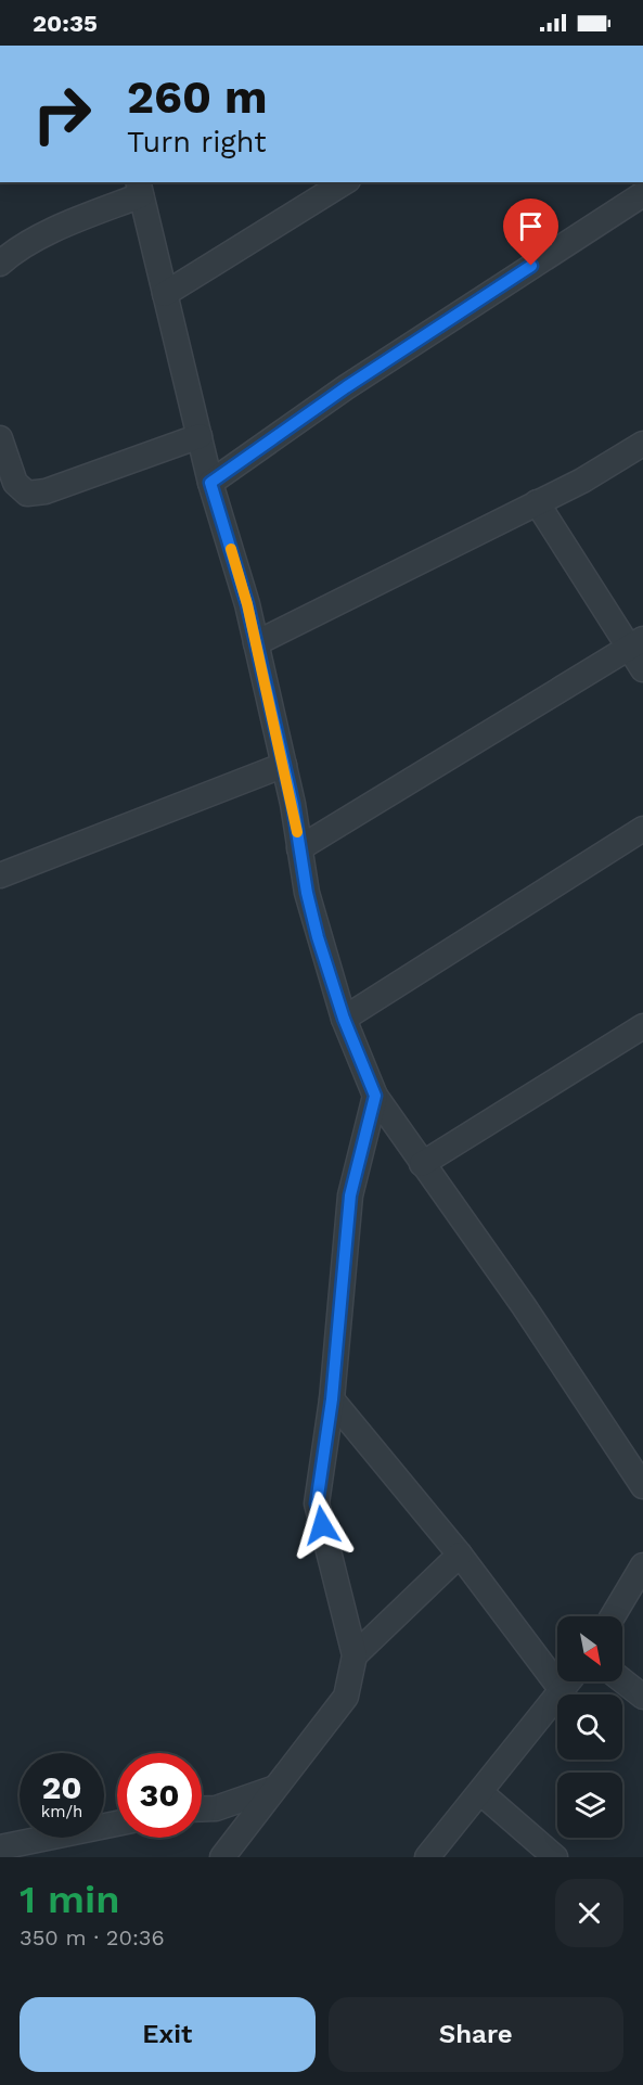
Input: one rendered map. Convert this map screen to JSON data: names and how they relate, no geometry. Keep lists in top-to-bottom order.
{
  "north": "bottom right",
  "page": {
    "status": "20:35",
    "turn": ["260 m", "Turn right"],
    "speed": "20 km/h",
    "limit": "30",
    "heading": ["1 min", "350 m · 20:36"],
    "buttons": ["Exit", "Share"]
  }
}
